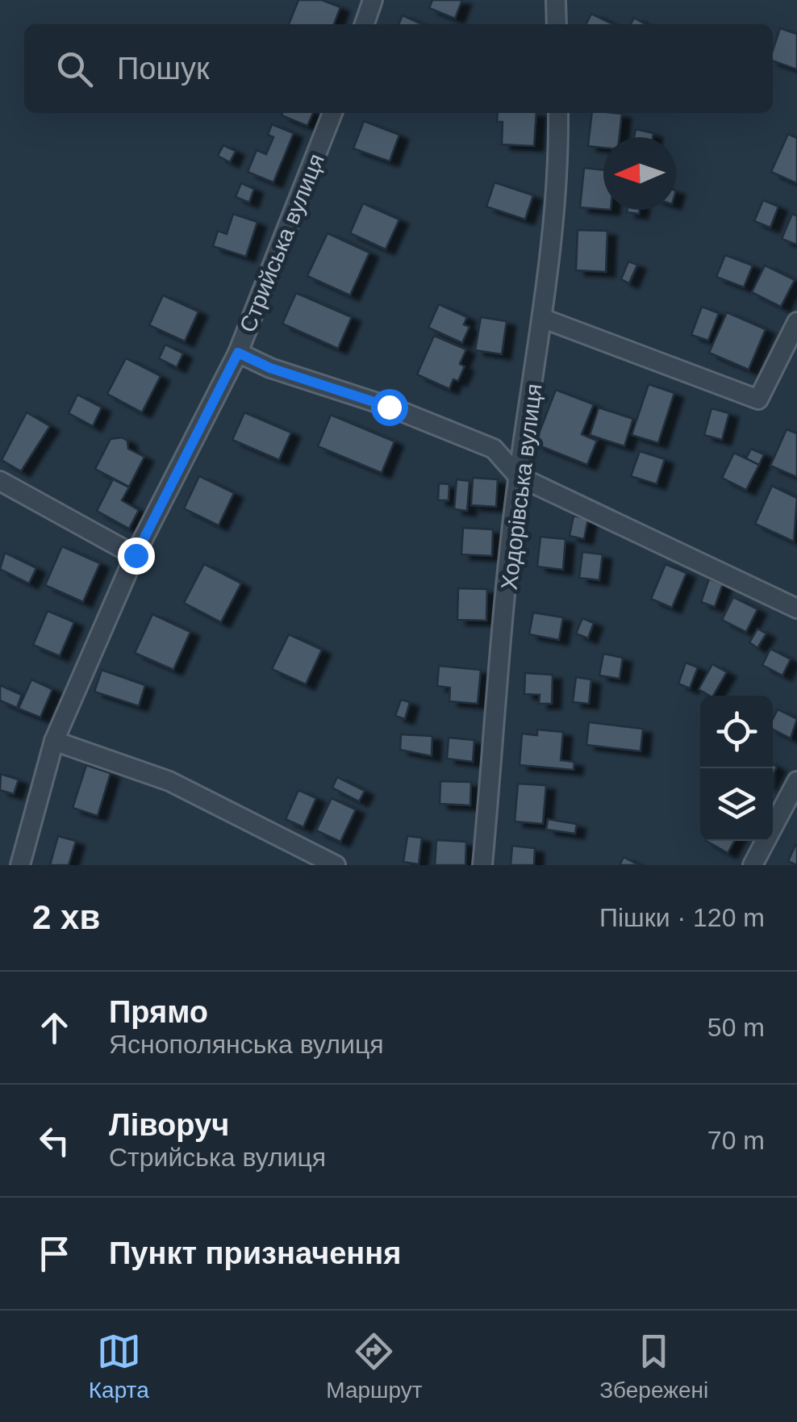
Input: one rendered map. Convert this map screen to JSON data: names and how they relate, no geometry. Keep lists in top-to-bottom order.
{
  "streets": {
    "street": ["Стрийська вулиця", "Ходорівська вулиця"]
  },
  "north": "left",
  "page": {
    "search": "Пошук",
    "heading": ["2 хв", "Пішки · 120 m"],
    "list": [
      ["Прямо", "Яснополянська вулиця", "50 m"],
      ["Ліворуч", "Стрийська вулиця", "70 m"],
      "Пункт призначення"
    ],
    "nav": ["Карта", "Маршрут", "Збережені"]
  }
}
